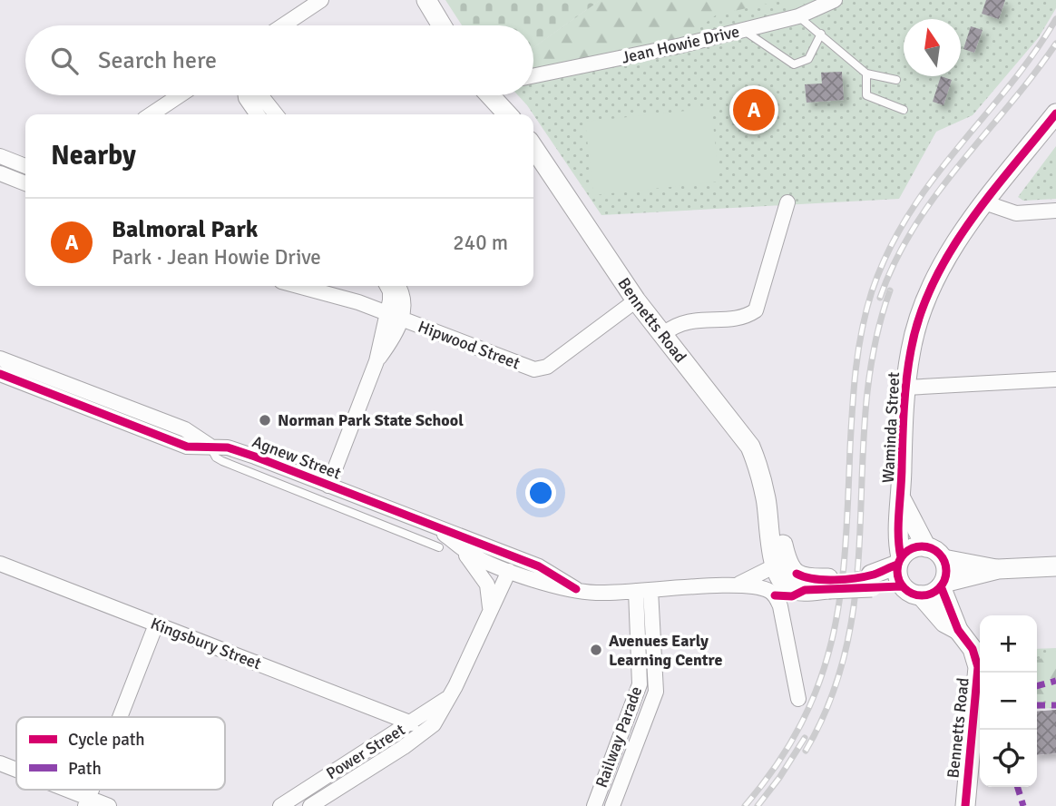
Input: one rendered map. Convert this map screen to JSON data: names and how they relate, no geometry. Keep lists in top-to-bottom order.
{
  "streets": {
    "main road": ["Bennetts Road", "Waminda Street"],
    "street": [
      "Jean Howie Drive",
      "Hipwood Street",
      "Agnew Street",
      "Kingsbury Street",
      "Railway Parade",
      "Power Street"
    ]
  },
  "crossings": [
    ["Bennetts Road", "Hipwood Street"],
    ["Bennetts Road", "Waminda Street"],
    ["Bennetts Road", "Agnew Street"],
    ["Agnew Street", "Railway Parade"],
    ["Agnew Street", "Power Street"],
    ["Kingsbury Street", "Power Street"]
  ],
  "places": ["Norman Park State School", "Avenues Early Learning Centre"],
  "legend": ["Cycle path", "Path"],
  "north": "top",
  "page": {
    "search": "Search here",
    "pins": "A",
    "heading": "Nearby",
    "list": [
      {
        "mark": "A",
        "name": "Balmoral Park",
        "note": "Park · Jean Howie Drive",
        "value": "240 m"
      }
    ],
    "map_buttons": ["+", "−"]
  }
}
